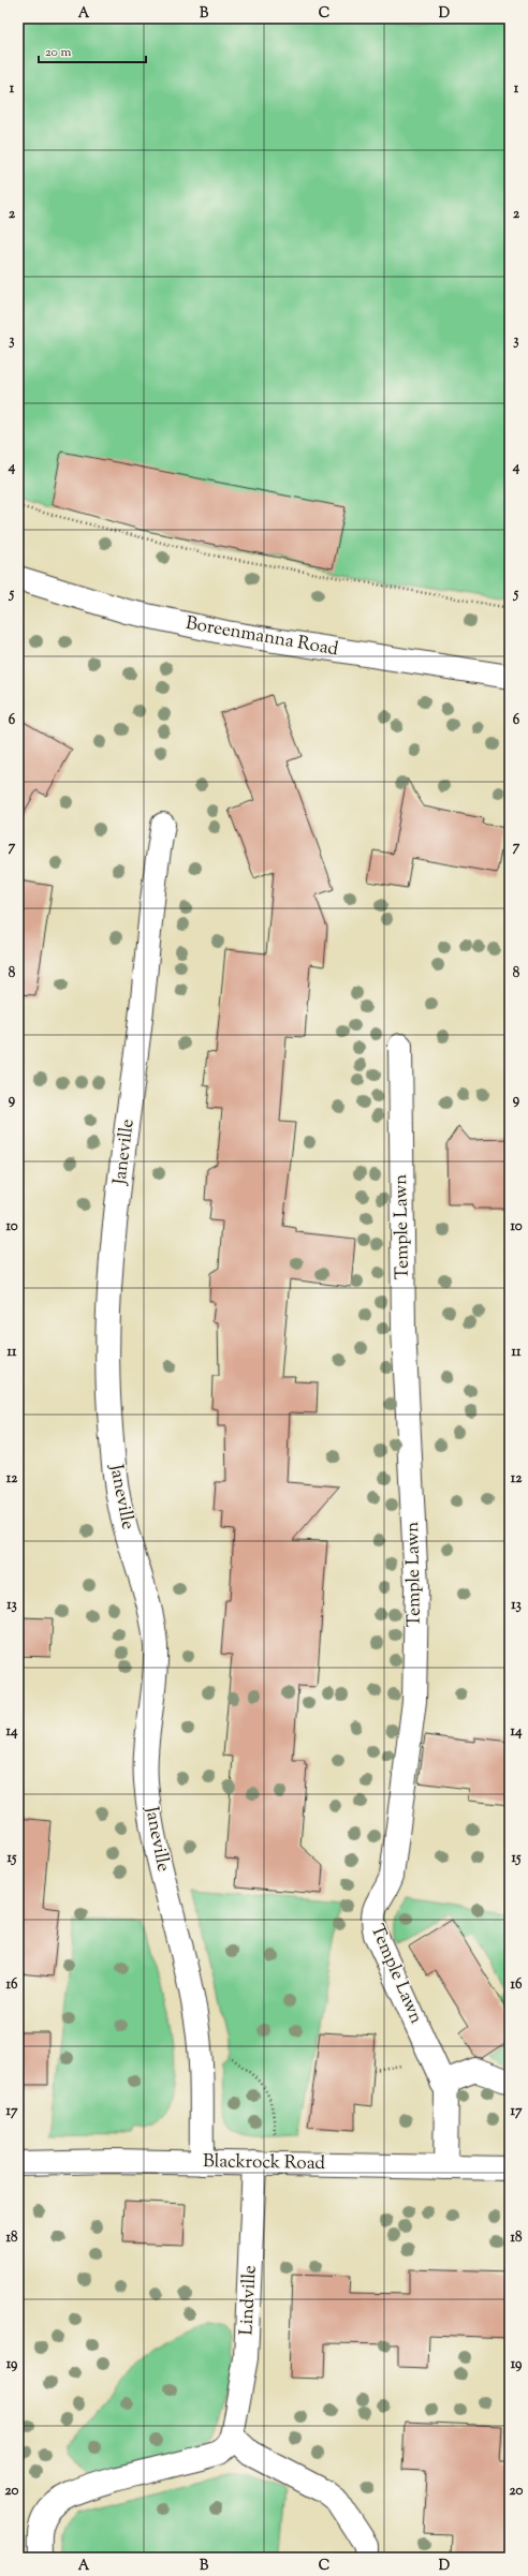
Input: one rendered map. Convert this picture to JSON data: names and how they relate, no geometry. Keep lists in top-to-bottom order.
{
  "streets": {
    "street": [
      "Boreenmanna Road",
      "Janeville",
      "Temple Lawn",
      "Blackrock Road",
      "Lindville"
    ]
  },
  "crossings": [
    ["Janeville", "Blackrock Road"],
    ["Temple Lawn", "Blackrock Road"],
    ["Blackrock Road", "Lindville"]
  ],
  "scale_bar": "20 m",
  "grid": {
    "columns": [
      "A",
      "B",
      "C",
      "D"
    ],
    "rows": [
      "1",
      "2",
      "3",
      "4",
      "5",
      "6",
      "7",
      "8",
      "9",
      "10",
      "11",
      "12",
      "13",
      "14",
      "15",
      "16",
      "17",
      "18",
      "19",
      "20"
    ]
  }
}
